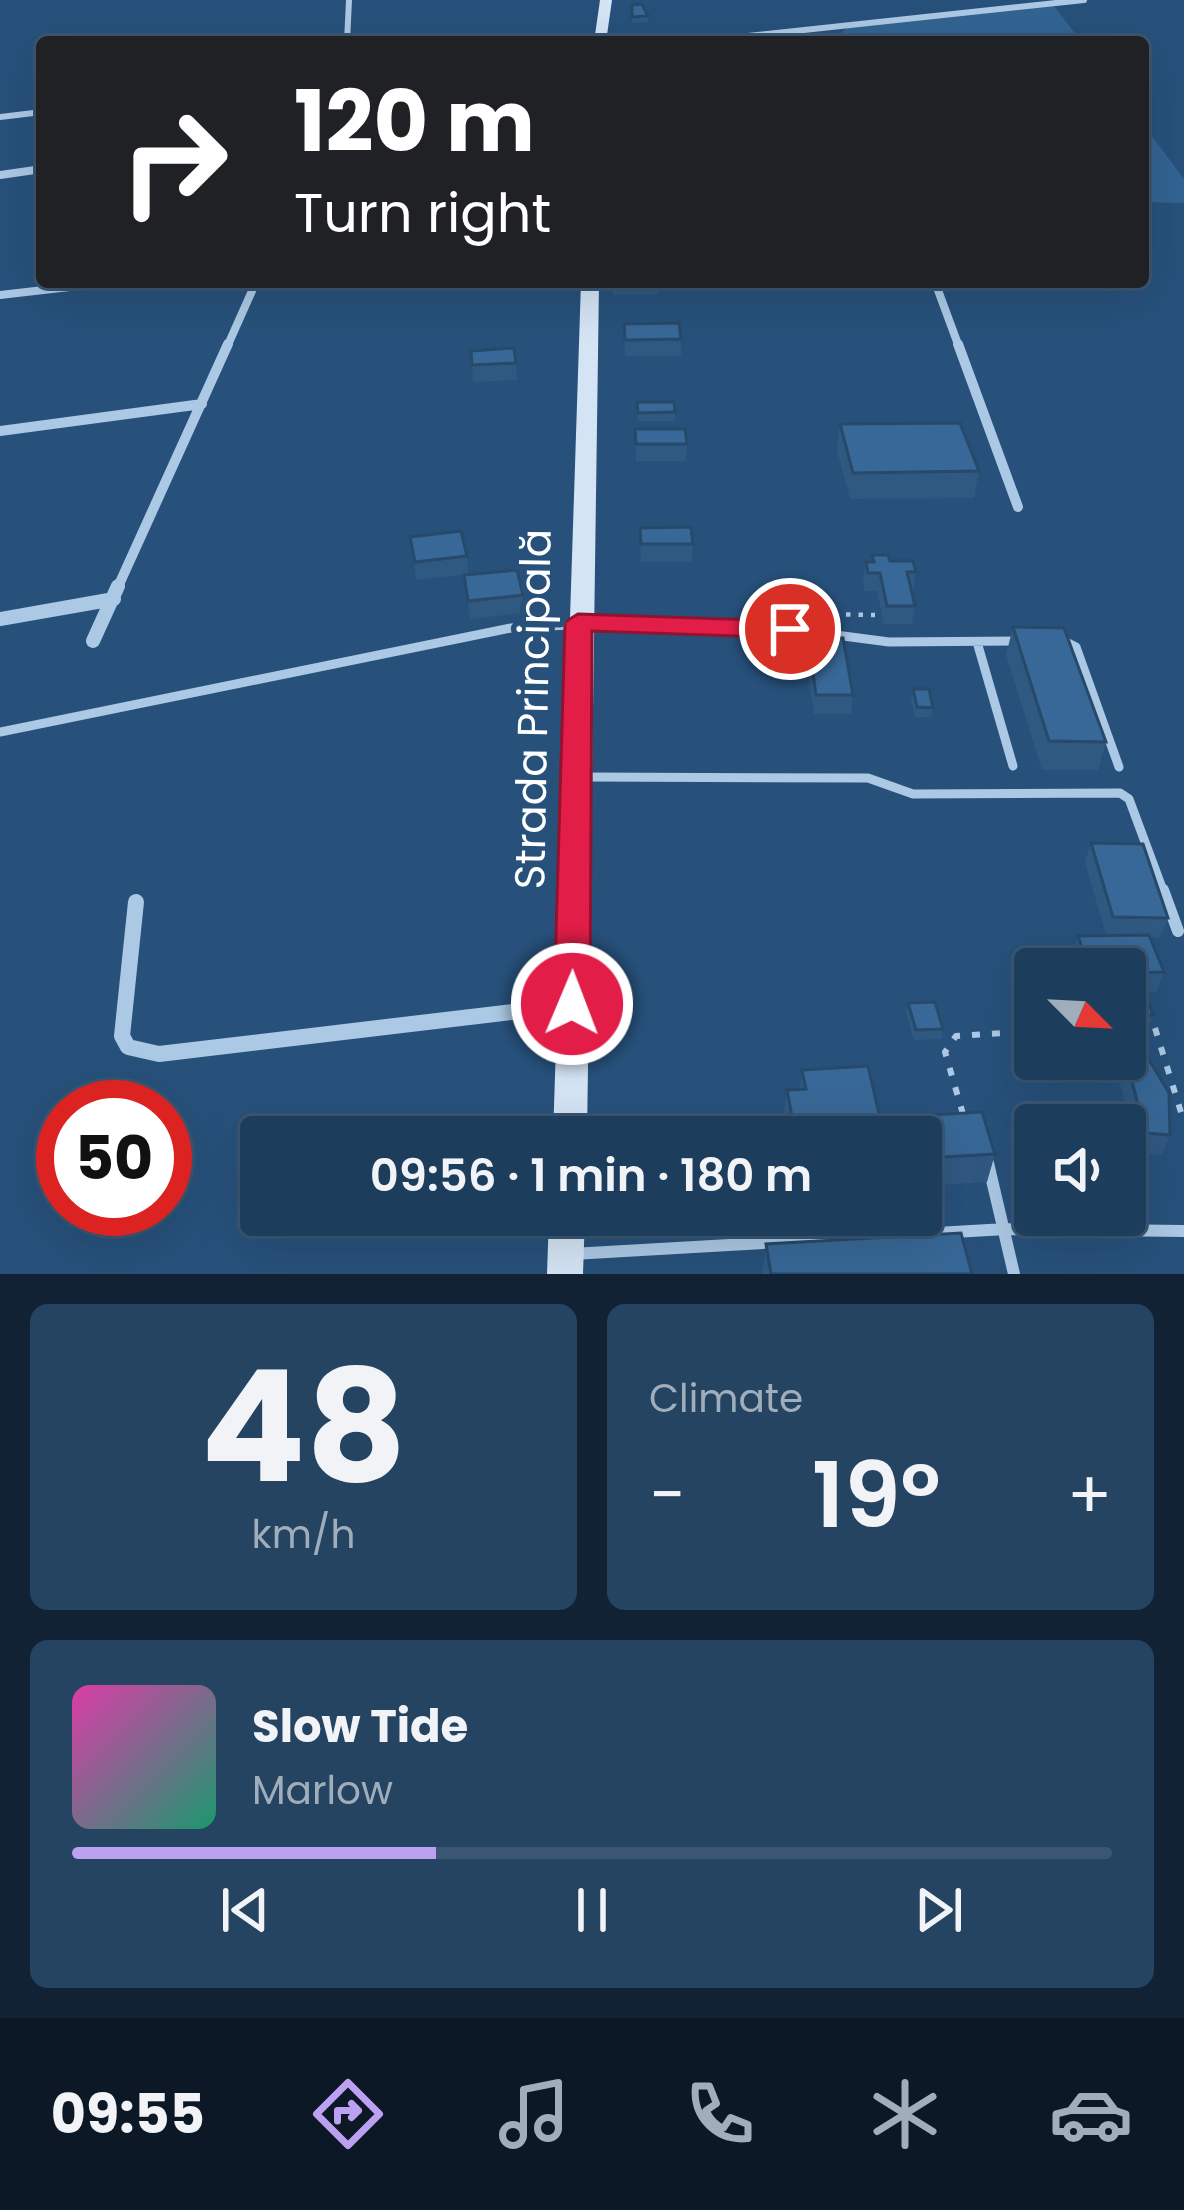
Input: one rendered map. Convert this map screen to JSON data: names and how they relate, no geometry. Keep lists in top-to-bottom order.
{
  "streets": {
    "main road": ["Strada Principală"]
  },
  "north": "bottom right",
  "page": {
    "turn": ["120 m", "Turn right"],
    "limit": "50",
    "trip": "09:56 · 1 min · 180 m",
    "tile": [
      ["48", "km/h"],
      "Climate"
    ],
    "heat": ["−", "19°", "+"],
    "song": ["Slow Tide", "Marlow"],
    "tabs": "09:55"
  }
}
